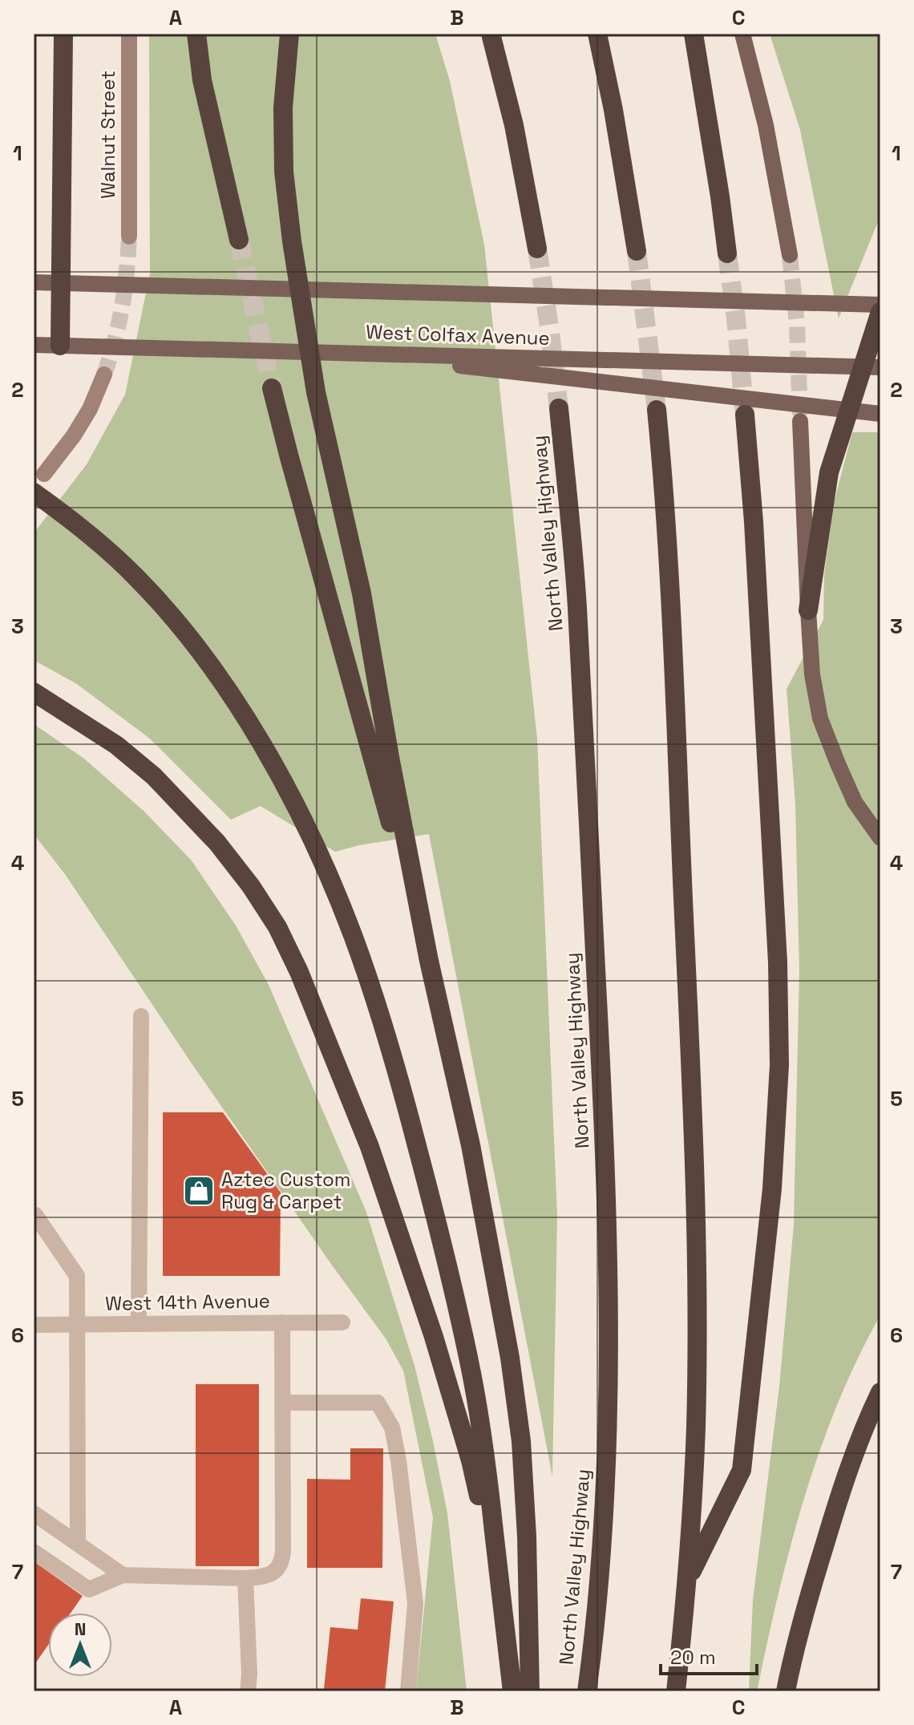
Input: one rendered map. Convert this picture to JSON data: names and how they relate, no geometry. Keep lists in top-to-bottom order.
{
  "streets": {
    "highway": ["North Valley Highway"],
    "main road": ["West Colfax Avenue"],
    "street": ["Walnut Street", "West 14th Avenue"]
  },
  "places": {
    "shop": ["Aztec Custom Rug & Carpet"]
  },
  "scale_bar": "20 m",
  "north": "top",
  "grid": {
    "columns": ["A", "B", "C"],
    "rows": [
      "1",
      "2",
      "3",
      "4",
      "5",
      "6",
      "7"
    ]
  }
}
